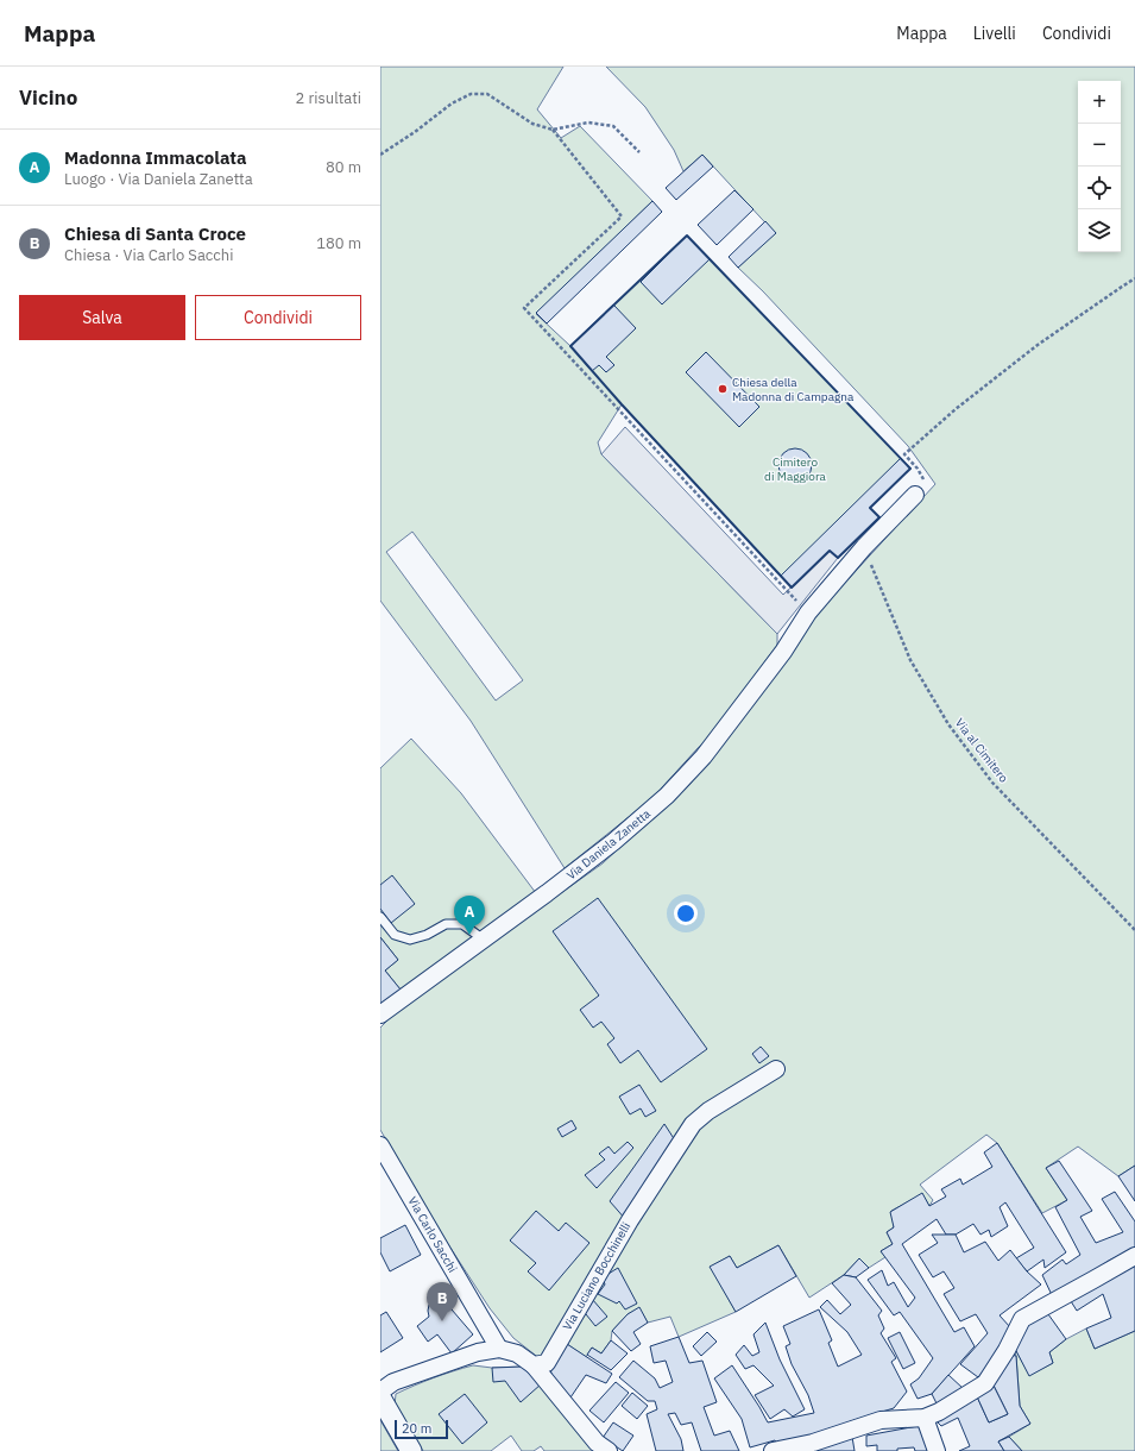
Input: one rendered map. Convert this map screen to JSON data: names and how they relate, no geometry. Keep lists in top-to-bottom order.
{
  "streets": {
    "street": ["Via Daniela Zanetta", "Via Carlo Sacchi", "Via Luciano Bocchinelli"],
    "path": ["Via al Cimitero"]
  },
  "crossings": [
    ["Via al Cimitero", "Via Daniela Zanetta"]
  ],
  "parks": ["Cimitero di Maggiora"],
  "places": ["Chiesa della Madonna di Campagna"],
  "scale_bar": "20 m",
  "page": {
    "header": "Mappa",
    "nav": ["Mappa", "Livelli", "Condividi"],
    "heading": ["Vicino", "2 risultati"],
    "map_buttons": ["+", "−"],
    "list": [
      {
        "mark": "A",
        "name": "Madonna Immacolata",
        "note": "Luogo · Via Daniela Zanetta",
        "value": "80 m"
      },
      {
        "mark": "B",
        "name": "Chiesa di Santa Croce",
        "note": "Chiesa · Via Carlo Sacchi",
        "value": "180 m"
      }
    ],
    "buttons": ["Salva", "Condividi"],
    "pins": ["A", "B"],
    "scale": "20 m"
  }
}
